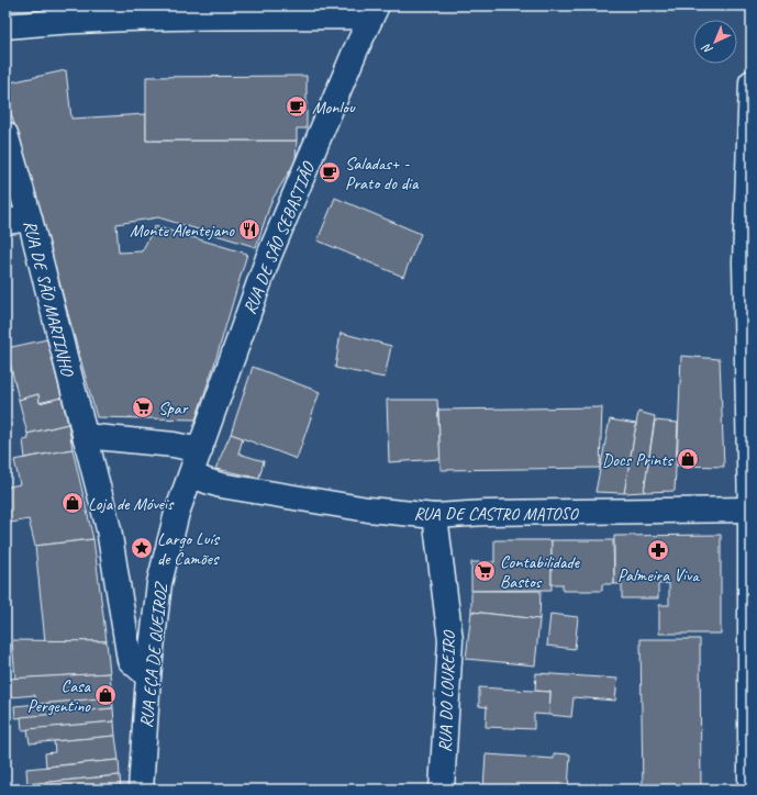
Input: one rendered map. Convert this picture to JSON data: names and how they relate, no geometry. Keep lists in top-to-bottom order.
{
  "streets": {
    "street": [
      "RUA DE SÃO SEBASTIÃO",
      "RUA DE SÃO MARTINHO",
      "RUA DE CASTRO MATOSO",
      "RUA EÇA DE QUEIROZ",
      "RUA DO LOUREIRO"
    ]
  },
  "crossings": [
    ["RUA DE SÃO SEBASTIÃO", "RUA DE CASTRO MATOSO"],
    ["RUA DE SÃO SEBASTIÃO", "RUA EÇA DE QUEIROZ"],
    ["RUA DE CASTRO MATOSO", "RUA EÇA DE QUEIROZ"],
    ["RUA DE CASTRO MATOSO", "RUA DO LOUREIRO"]
  ],
  "places": {
    "cafe": ["Monlou", "Saladas+ - Prato do dia"],
    "restaurant": ["Monte Alentejano"],
    "supermarket": ["Spar", "Contabilidade Bastos"],
    "shop": ["Docs Prints", "Loja de Móveis", "Casa Pergentino"],
    "place": ["Largo Luís de Camões"],
    "pharmacy": ["Palmeira Viva"]
  },
  "north": "bottom left"
}
